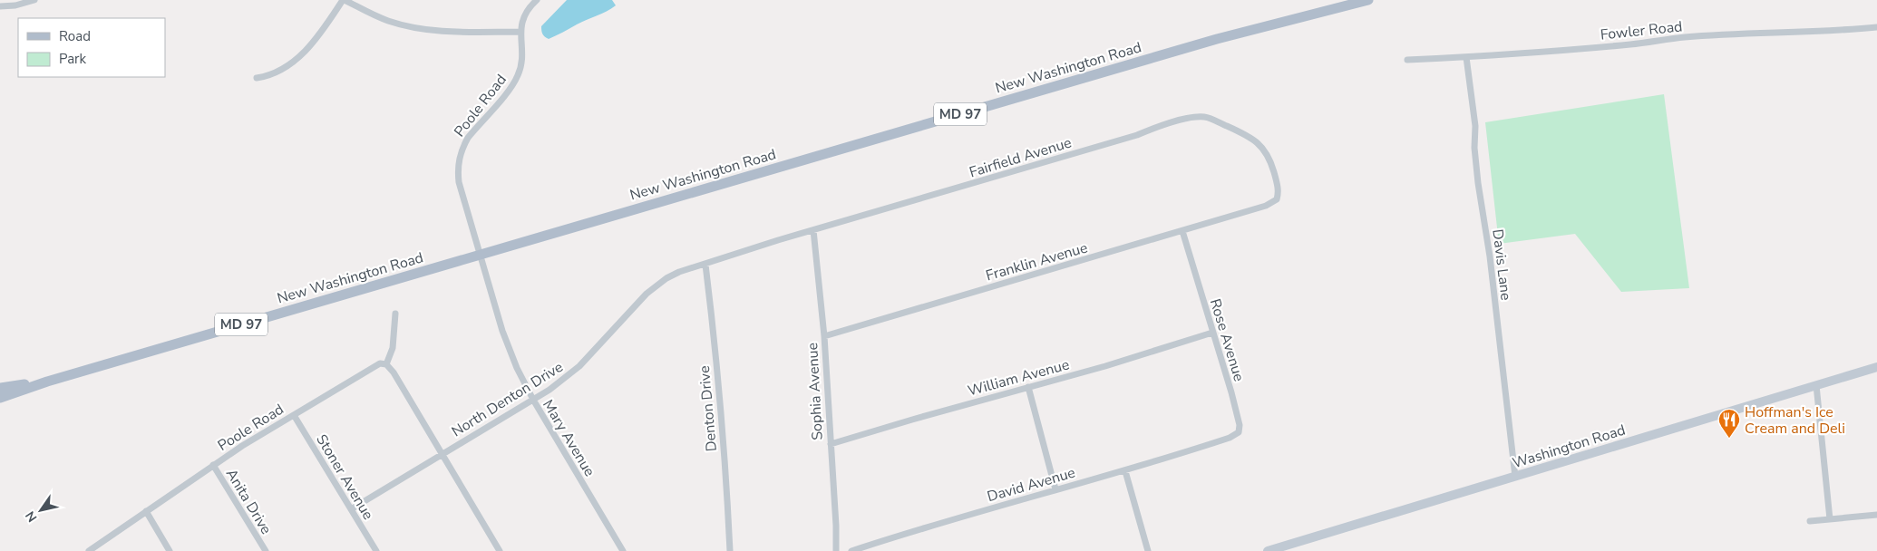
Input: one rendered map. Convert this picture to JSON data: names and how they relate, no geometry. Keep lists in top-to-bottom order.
{
  "streets": {
    "main road": ["New Washington Road", "MD 97", "Washington Road"],
    "street": [
      "Fowler Road",
      "Poole Road",
      "Fairfield Avenue",
      "Franklin Avenue",
      "Davis Lane",
      "Rose Avenue",
      "William Avenue",
      "Sophia Avenue",
      "North Denton Drive",
      "Denton Drive",
      "Mary Avenue",
      "Stoner Avenue",
      "David Avenue",
      "Anita Drive"
    ]
  },
  "crossings": [
    ["Fowler Road", "Davis Lane"],
    ["New Washington Road", "Poole Road"],
    ["New Washington Road", "Mary Avenue"],
    ["Poole Road", "Mary Avenue"],
    ["Poole Road", "Stoner Avenue"],
    ["Poole Road", "Anita Drive"],
    ["Fairfield Avenue", "Franklin Avenue"],
    ["Fairfield Avenue", "Sophia Avenue"],
    ["Fairfield Avenue", "North Denton Drive"],
    ["Fairfield Avenue", "Denton Drive"],
    ["Franklin Avenue", "Rose Avenue"],
    ["Franklin Avenue", "Sophia Avenue"],
    ["Davis Lane", "Washington Road"],
    ["Rose Avenue", "William Avenue"],
    ["Rose Avenue", "David Avenue"],
    ["William Avenue", "Sophia Avenue"],
    ["North Denton Drive", "Denton Drive"],
    ["North Denton Drive", "Mary Avenue"],
    ["North Denton Drive", "Stoner Avenue"]
  ],
  "places": {
    "restaurant": ["Hoffman's Ice Cream and Deli"]
  },
  "legend": ["Road", "Park"],
  "north": "bottom left"
}
